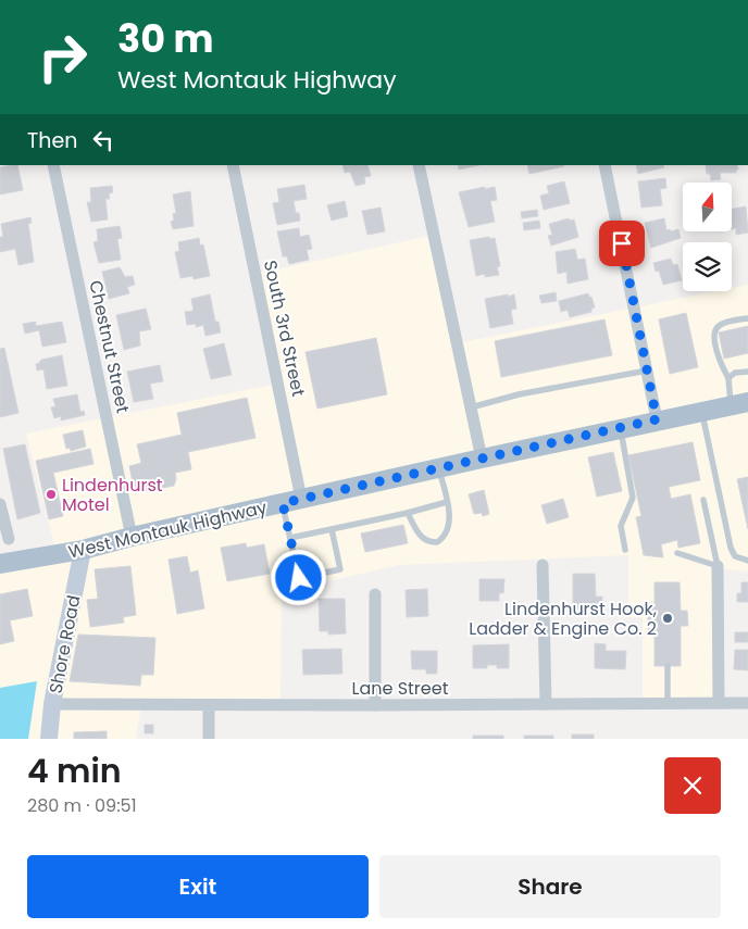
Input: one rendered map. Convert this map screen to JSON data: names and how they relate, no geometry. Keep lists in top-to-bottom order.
{
  "streets": {
    "main road": ["West Montauk Highway"],
    "street": [
      "South 3rd Street",
      "Chestnut Street",
      "Shore Road",
      "Lane Street"
    ]
  },
  "crossings": [
    ["South 3rd Street", "West Montauk Highway"],
    ["Chestnut Street", "West Montauk Highway"],
    ["West Montauk Highway", "Shore Road"],
    ["Shore Road", "Lane Street"]
  ],
  "places": ["Lindenhurst Motel", "Lindenhurst Hook, Ladder & Engine Co. 2"],
  "north": "top",
  "page": {
    "turn": ["30 m", "West Montauk Highway"],
    "then": "Then",
    "heading": ["4 min", "280 m · 09:51"],
    "buttons": ["Exit", "Share"]
  }
}
